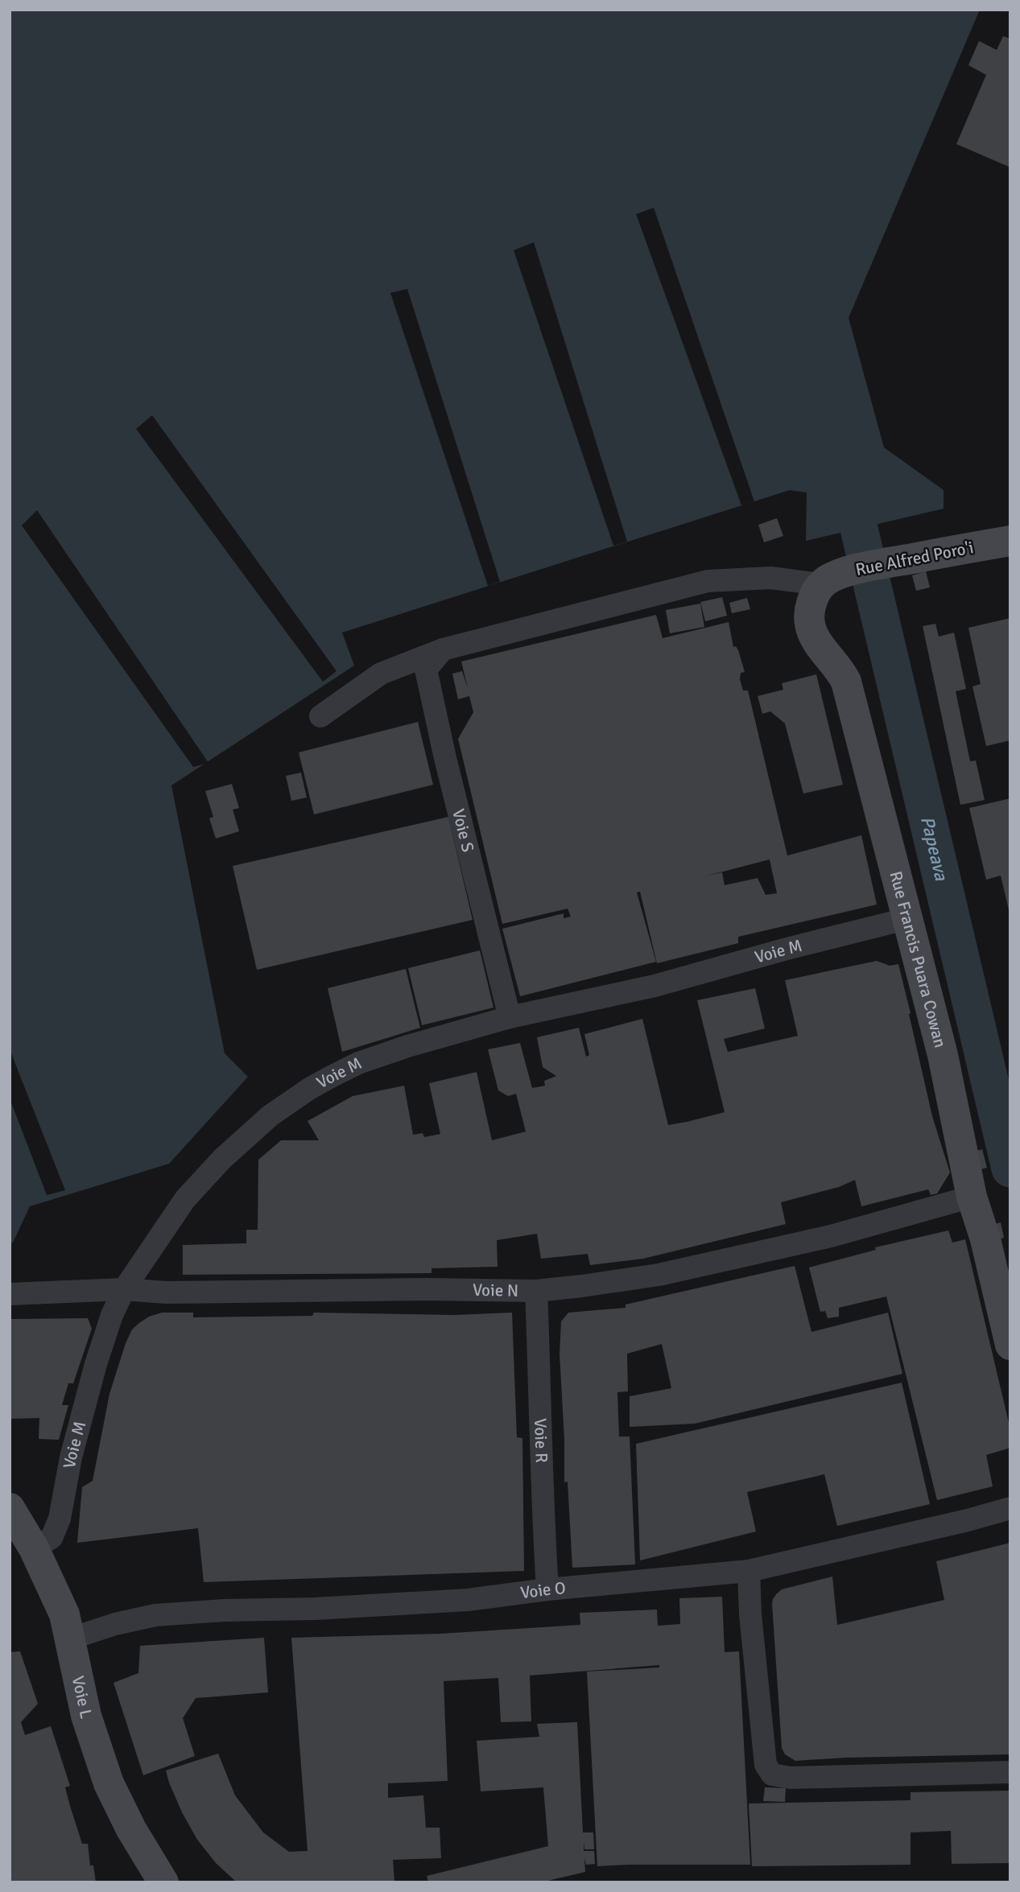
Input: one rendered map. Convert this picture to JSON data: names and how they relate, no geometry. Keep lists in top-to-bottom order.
{
  "streets": {
    "main road": ["Rue Alfred Poro'i", "Rue Francis Puara Cowan", "Voie L"],
    "street": [
      "Voie S",
      "Voie M",
      "Voie N",
      "Voie R",
      "Voie O"
    ]
  },
  "crossings": [
    ["Rue Alfred Poro'i", "Rue Francis Puara Cowan"],
    ["Voie S", "Voie M"],
    ["Voie M", "Rue Francis Puara Cowan"],
    ["Voie M", "Voie N"],
    ["Voie M", "Voie L"],
    ["Rue Francis Puara Cowan", "Voie N"],
    ["Voie N", "Voie R"],
    ["Voie R", "Voie O"],
    ["Voie O", "Voie L"]
  ],
  "water": ["Papeava"]
}
